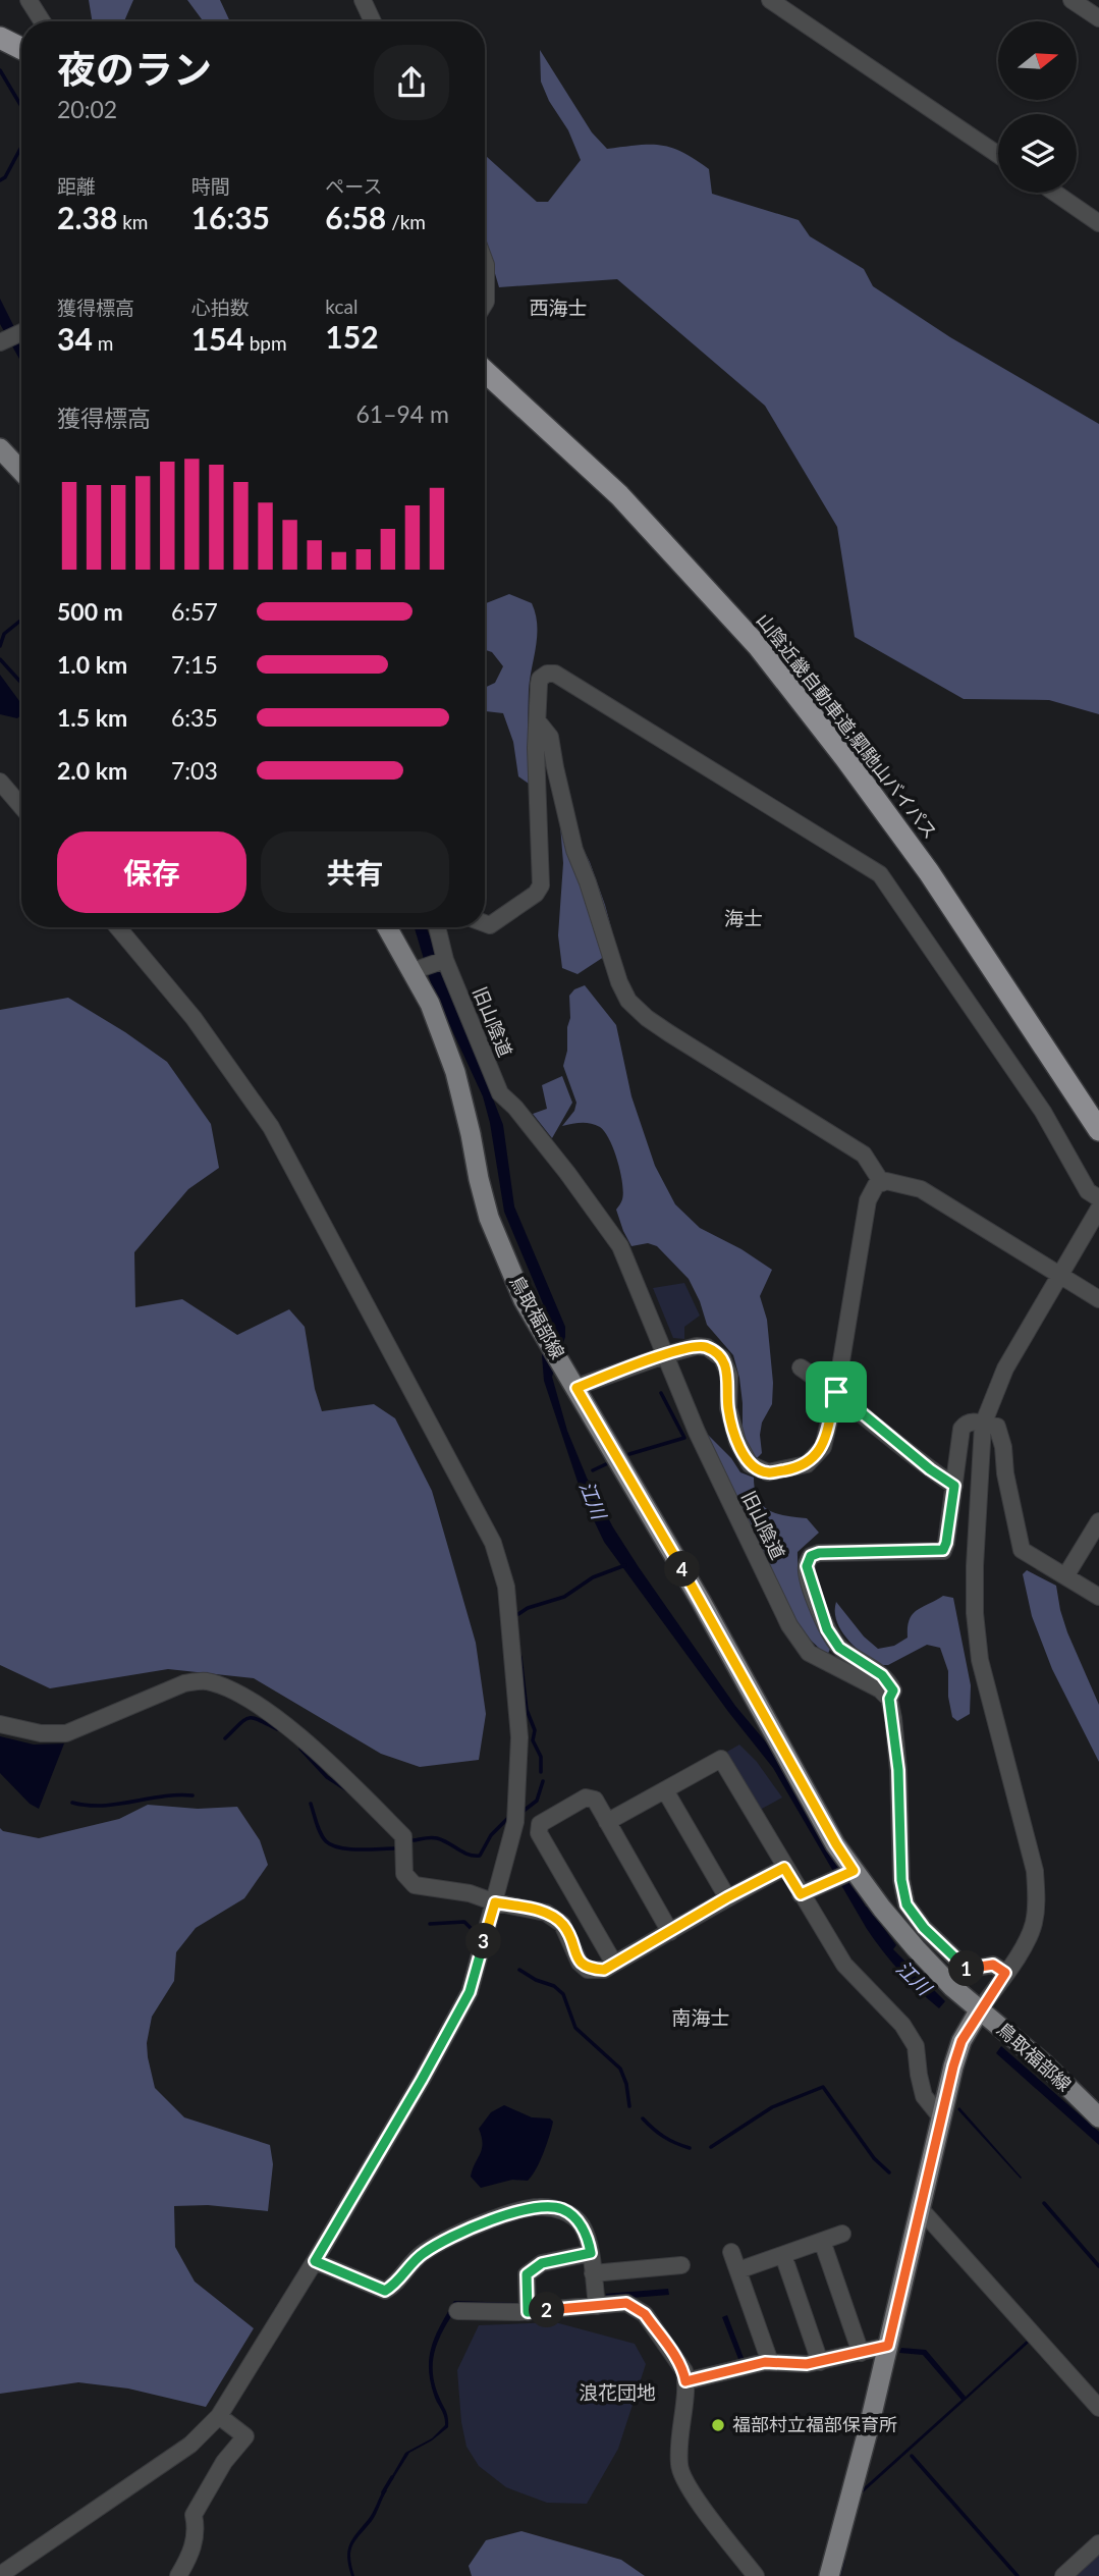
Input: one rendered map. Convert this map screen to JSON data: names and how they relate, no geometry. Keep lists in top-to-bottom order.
{
  "streets": {
    "highway": ["山陰近畿自動車道;駟馳山バイパス"],
    "main road": ["鳥取福部線"],
    "street": ["旧山陰道"]
  },
  "districts": [
    "西海士",
    "海士",
    "南海士",
    "浪花団地"
  ],
  "water": ["江川"],
  "places": ["福部村立福部保育所"],
  "north": "right",
  "page": {
    "heading": ["夜のラン", "20:02"],
    "stats": [
      ["距離", "2.38 km"],
      ["時間", "16:35"],
      ["ペース", "6:58 /km"],
      ["獲得標高", "34 m"],
      ["心拍数", "154 bpm"],
      ["kcal", "152"]
    ],
    "chart": ["獲得標高", "61–94 m"],
    "list": [
      {
        "name": "500 m",
        "note": "6:57"
      },
      {
        "name": "1.0 km",
        "note": "7:15"
      },
      {
        "name": "1.5 km",
        "note": "6:35"
      },
      {
        "name": "2.0 km",
        "note": "7:03"
      }
    ],
    "buttons": ["保存", "共有"],
    "pins": [
      "4",
      "3",
      "1",
      "2"
    ]
  }
}
